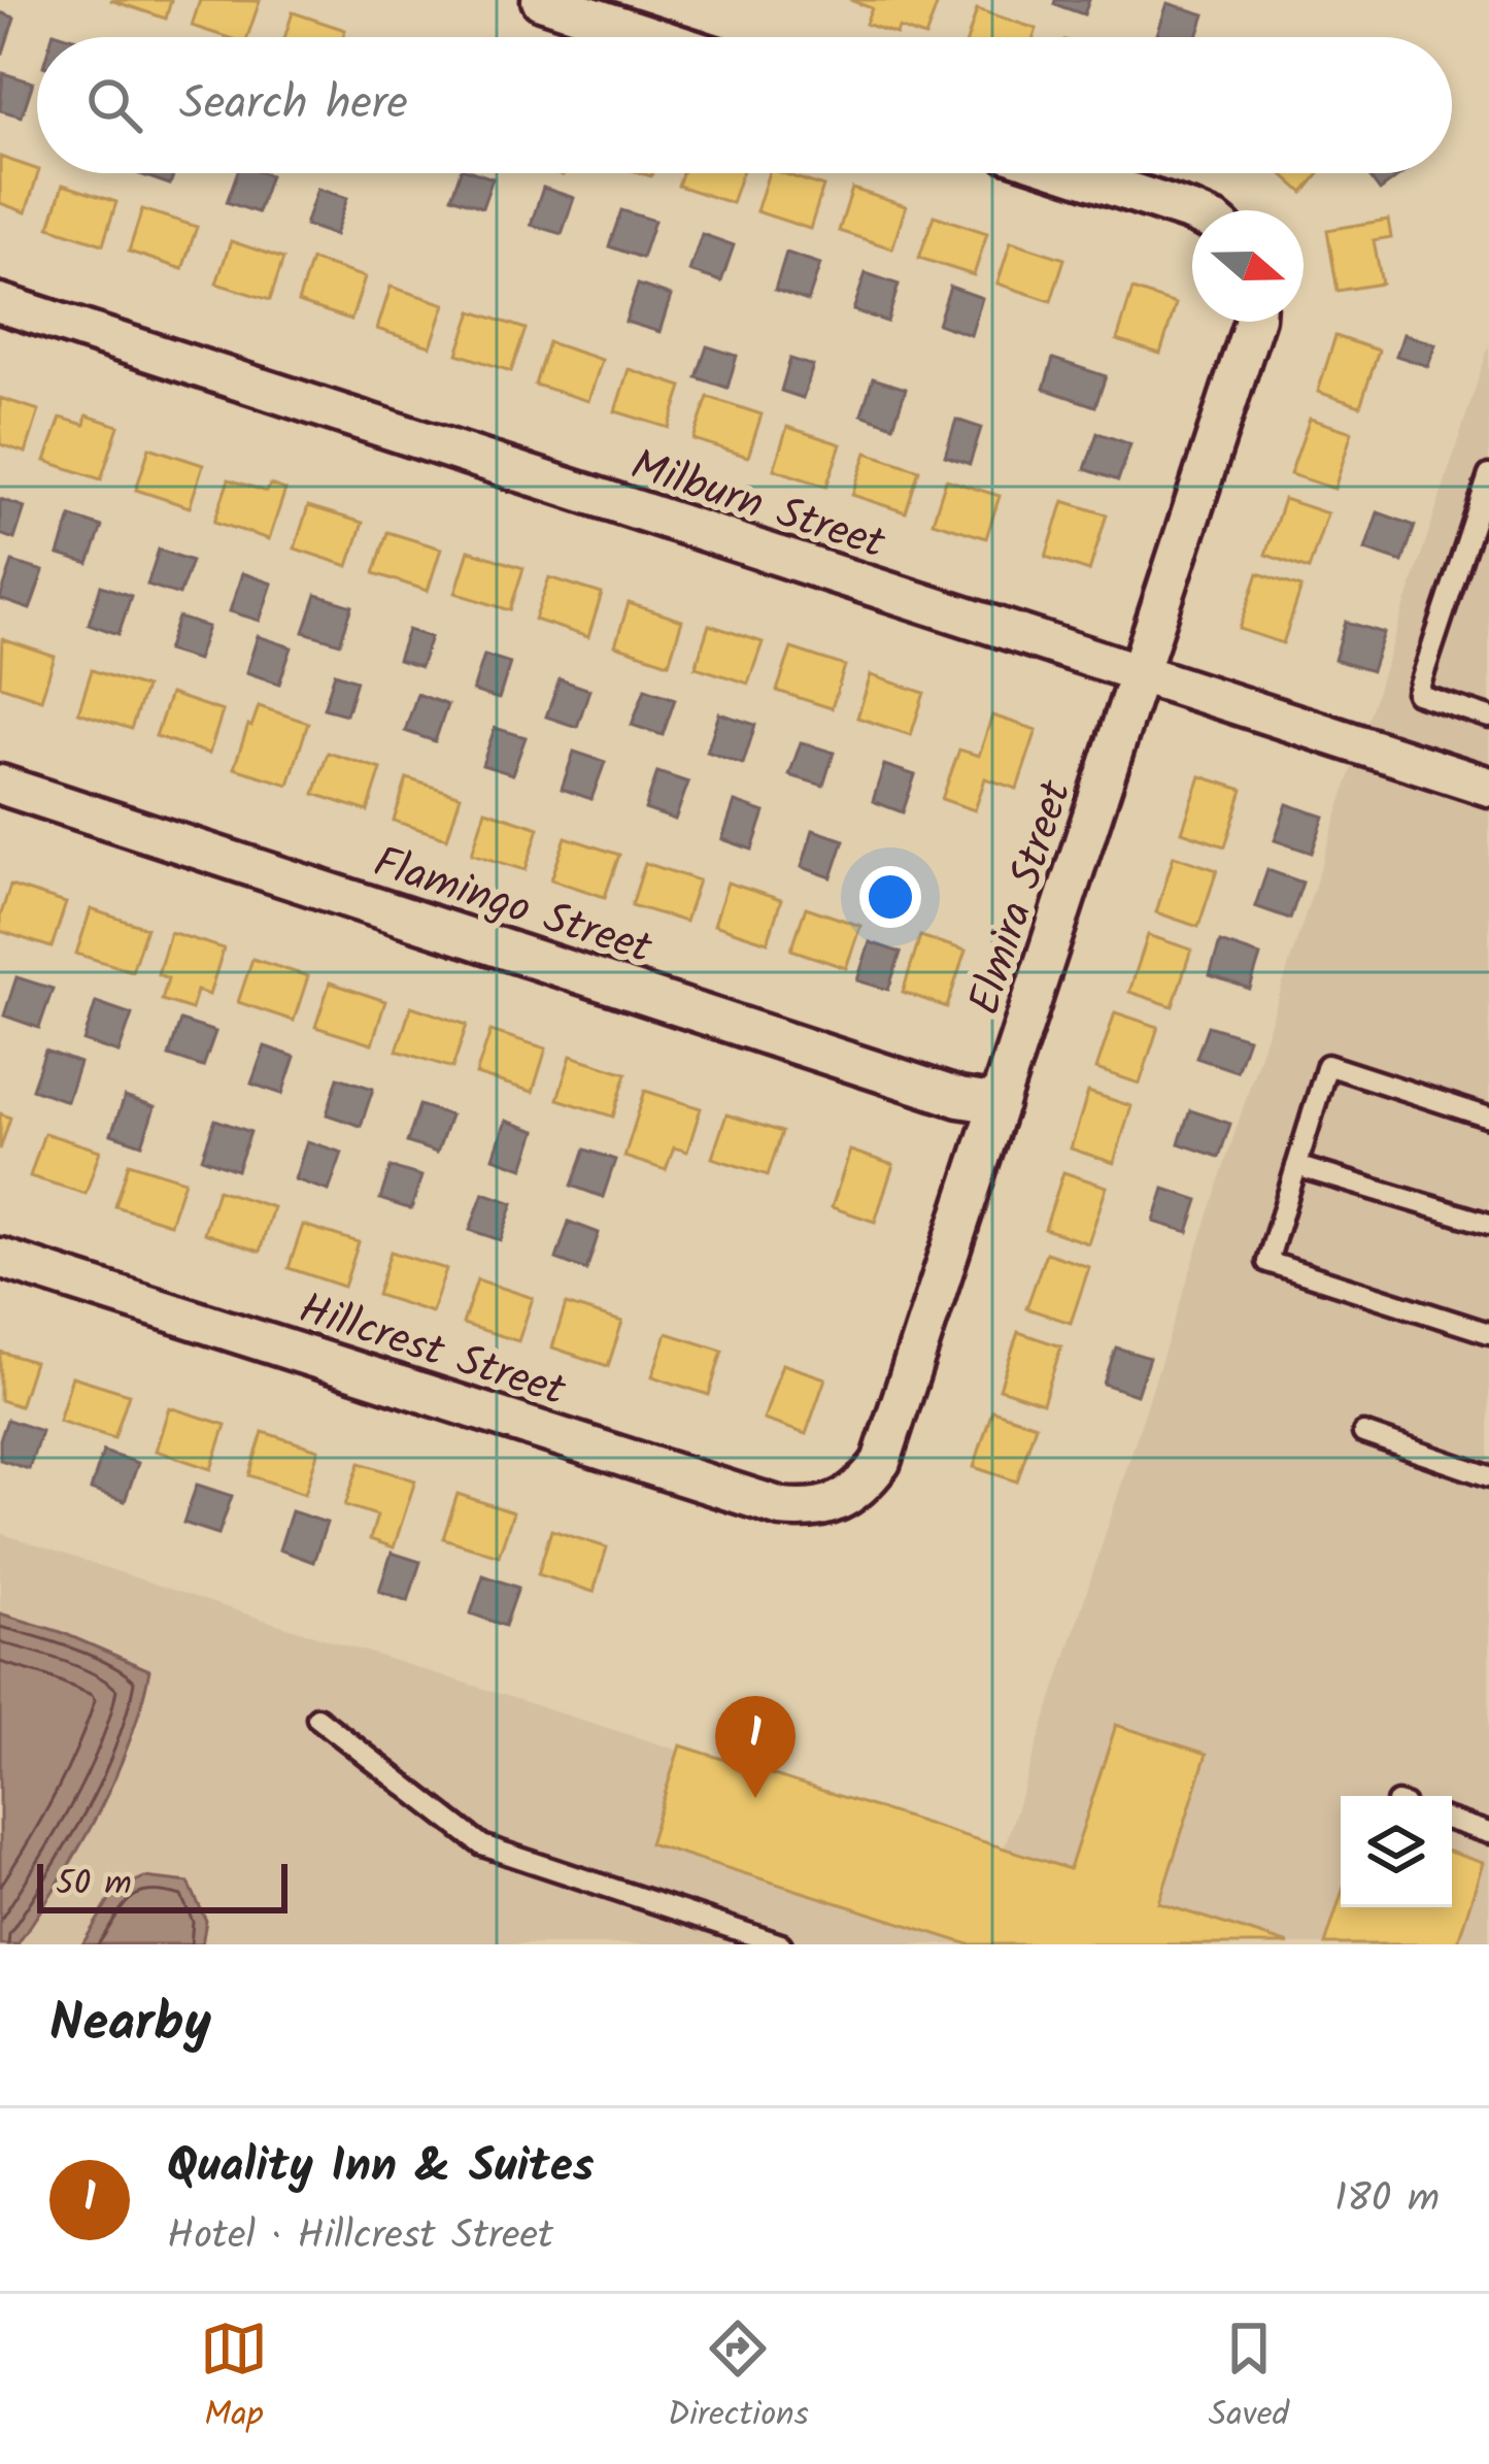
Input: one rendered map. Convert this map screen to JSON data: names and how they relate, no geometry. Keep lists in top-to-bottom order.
{
  "streets": {
    "street": [
      "Milburn Street",
      "Elmira Street",
      "Flamingo Street",
      "Hillcrest Street"
    ]
  },
  "crossings": [
    ["Milburn Street", "Elmira Street"],
    ["Elmira Street", "Flamingo Street"],
    ["Elmira Street", "Hillcrest Street"]
  ],
  "scale_bar": "50 m",
  "north": "right",
  "page": {
    "search": "Search here",
    "pins": "1",
    "scale": "50 m",
    "heading": "Nearby",
    "list": [
      {
        "mark": "1",
        "name": "Quality Inn & Suites",
        "note": "Hotel · Hillcrest Street",
        "value": "180 m"
      }
    ],
    "nav": ["Map", "Directions", "Saved"]
  }
}
